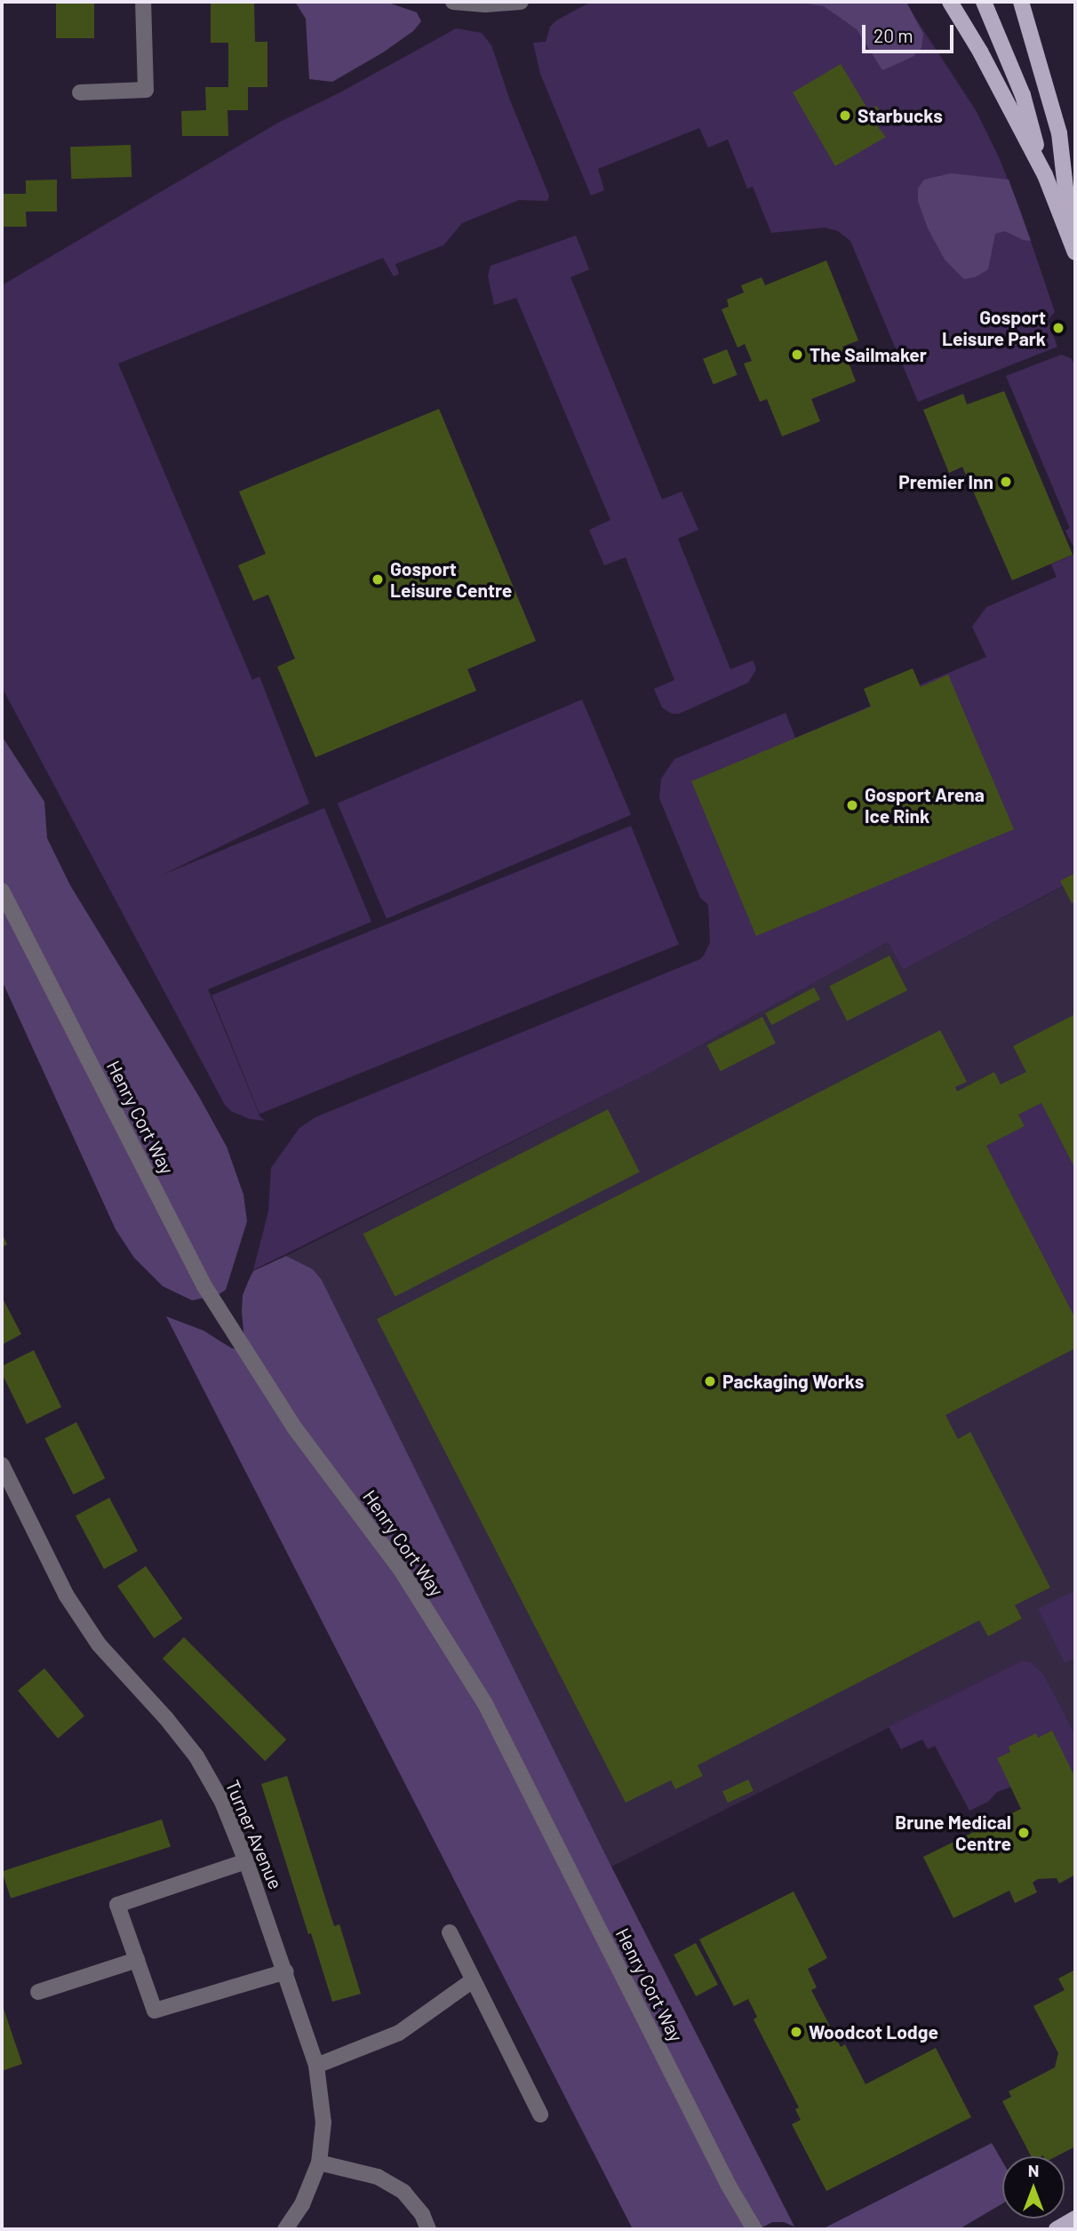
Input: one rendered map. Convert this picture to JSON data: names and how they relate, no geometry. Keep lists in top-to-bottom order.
{
  "streets": {
    "street": ["Henry Cort Way", "Turner Avenue"]
  },
  "places": [
    "Starbucks",
    "Gosport Leisure Park",
    "The Sailmaker",
    "Premier Inn",
    "Gosport Leisure Centre",
    "Gosport Arena Ice Rink",
    "Packaging Works",
    "Brune Medical Centre",
    "Woodcot Lodge"
  ],
  "scale_bar": "20 m",
  "north": "top"
}
